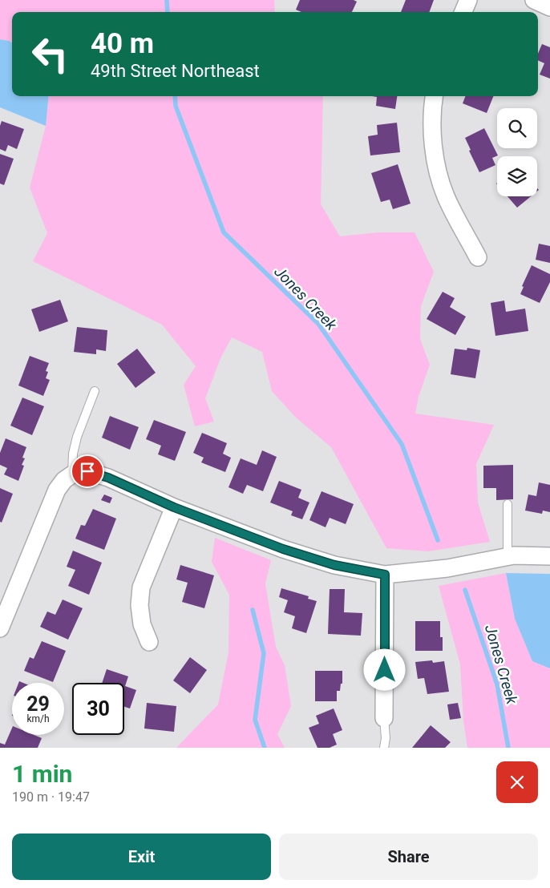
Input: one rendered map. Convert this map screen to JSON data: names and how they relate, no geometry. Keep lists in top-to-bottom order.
{
  "water": ["Jones Creek"],
  "page": {
    "turn": ["40 m", "49th Street Northeast"],
    "speed": "29 km/h",
    "limit": "30",
    "heading": ["1 min", "190 m · 19:47"],
    "buttons": ["Exit", "Share"]
  }
}
